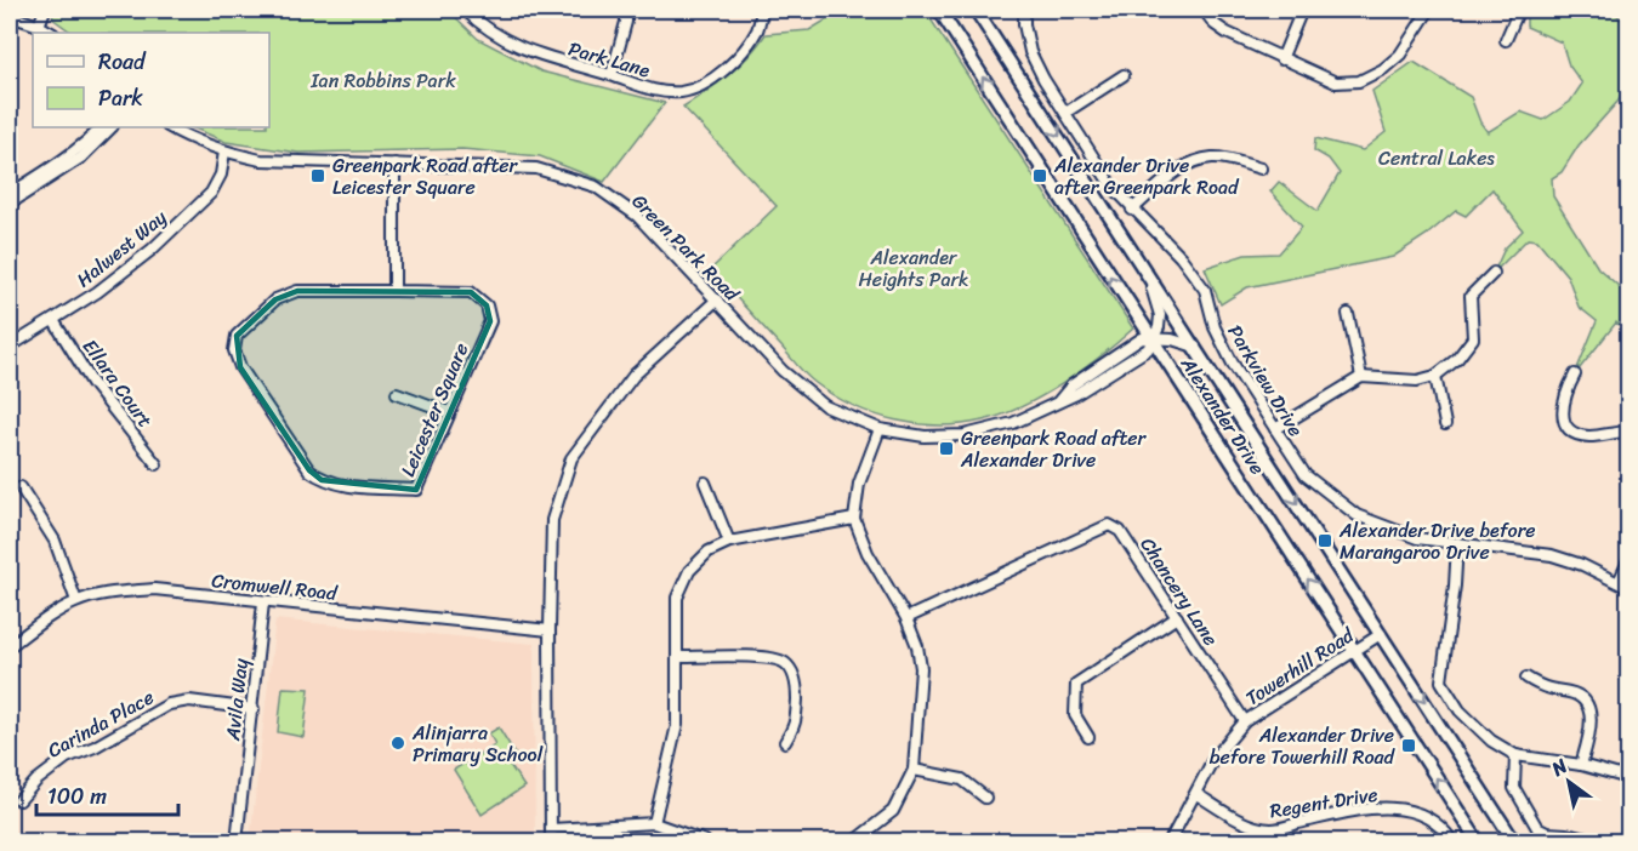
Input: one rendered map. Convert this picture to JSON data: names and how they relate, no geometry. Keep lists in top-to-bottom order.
{
  "streets": {
    "main road": ["Alexander Drive"],
    "street": [
      "Park Lane",
      "Green Park Road",
      "Halwest Way",
      "Parkview Drive",
      "Ellara Court",
      "Leicester Square",
      "Cromwell Road",
      "Chancery Lane",
      "Towerhill Road",
      "Avila Way",
      "Carinda Place",
      "Regent Drive"
    ]
  },
  "crossings": [
    ["Green Park Road", "Halwest Way"],
    ["Green Park Road", "Alexander Drive"],
    ["Halwest Way", "Ellara Court"],
    ["Alexander Drive", "Towerhill Road"],
    ["Cromwell Road", "Avila Way"],
    ["Chancery Lane", "Towerhill Road"],
    ["Towerhill Road", "Regent Drive"],
    ["Avila Way", "Carinda Place"]
  ],
  "parks": ["Ian Robbins Park", "Central Lakes", "Alexander Heights Park"],
  "places": {
    "transit": [
      "Greenpark Road after Leicester Square",
      "Alexander Drive after Greenpark Road",
      "Greenpark Road after Alexander Drive",
      "Alexander Drive before Marangaroo Drive",
      "Alexander Drive before Towerhill Road"
    ],
    "other": ["Alinjarra Primary School"]
  },
  "legend": ["Road", "Park"],
  "scale_bar": "100 m",
  "north": "top left"
}
